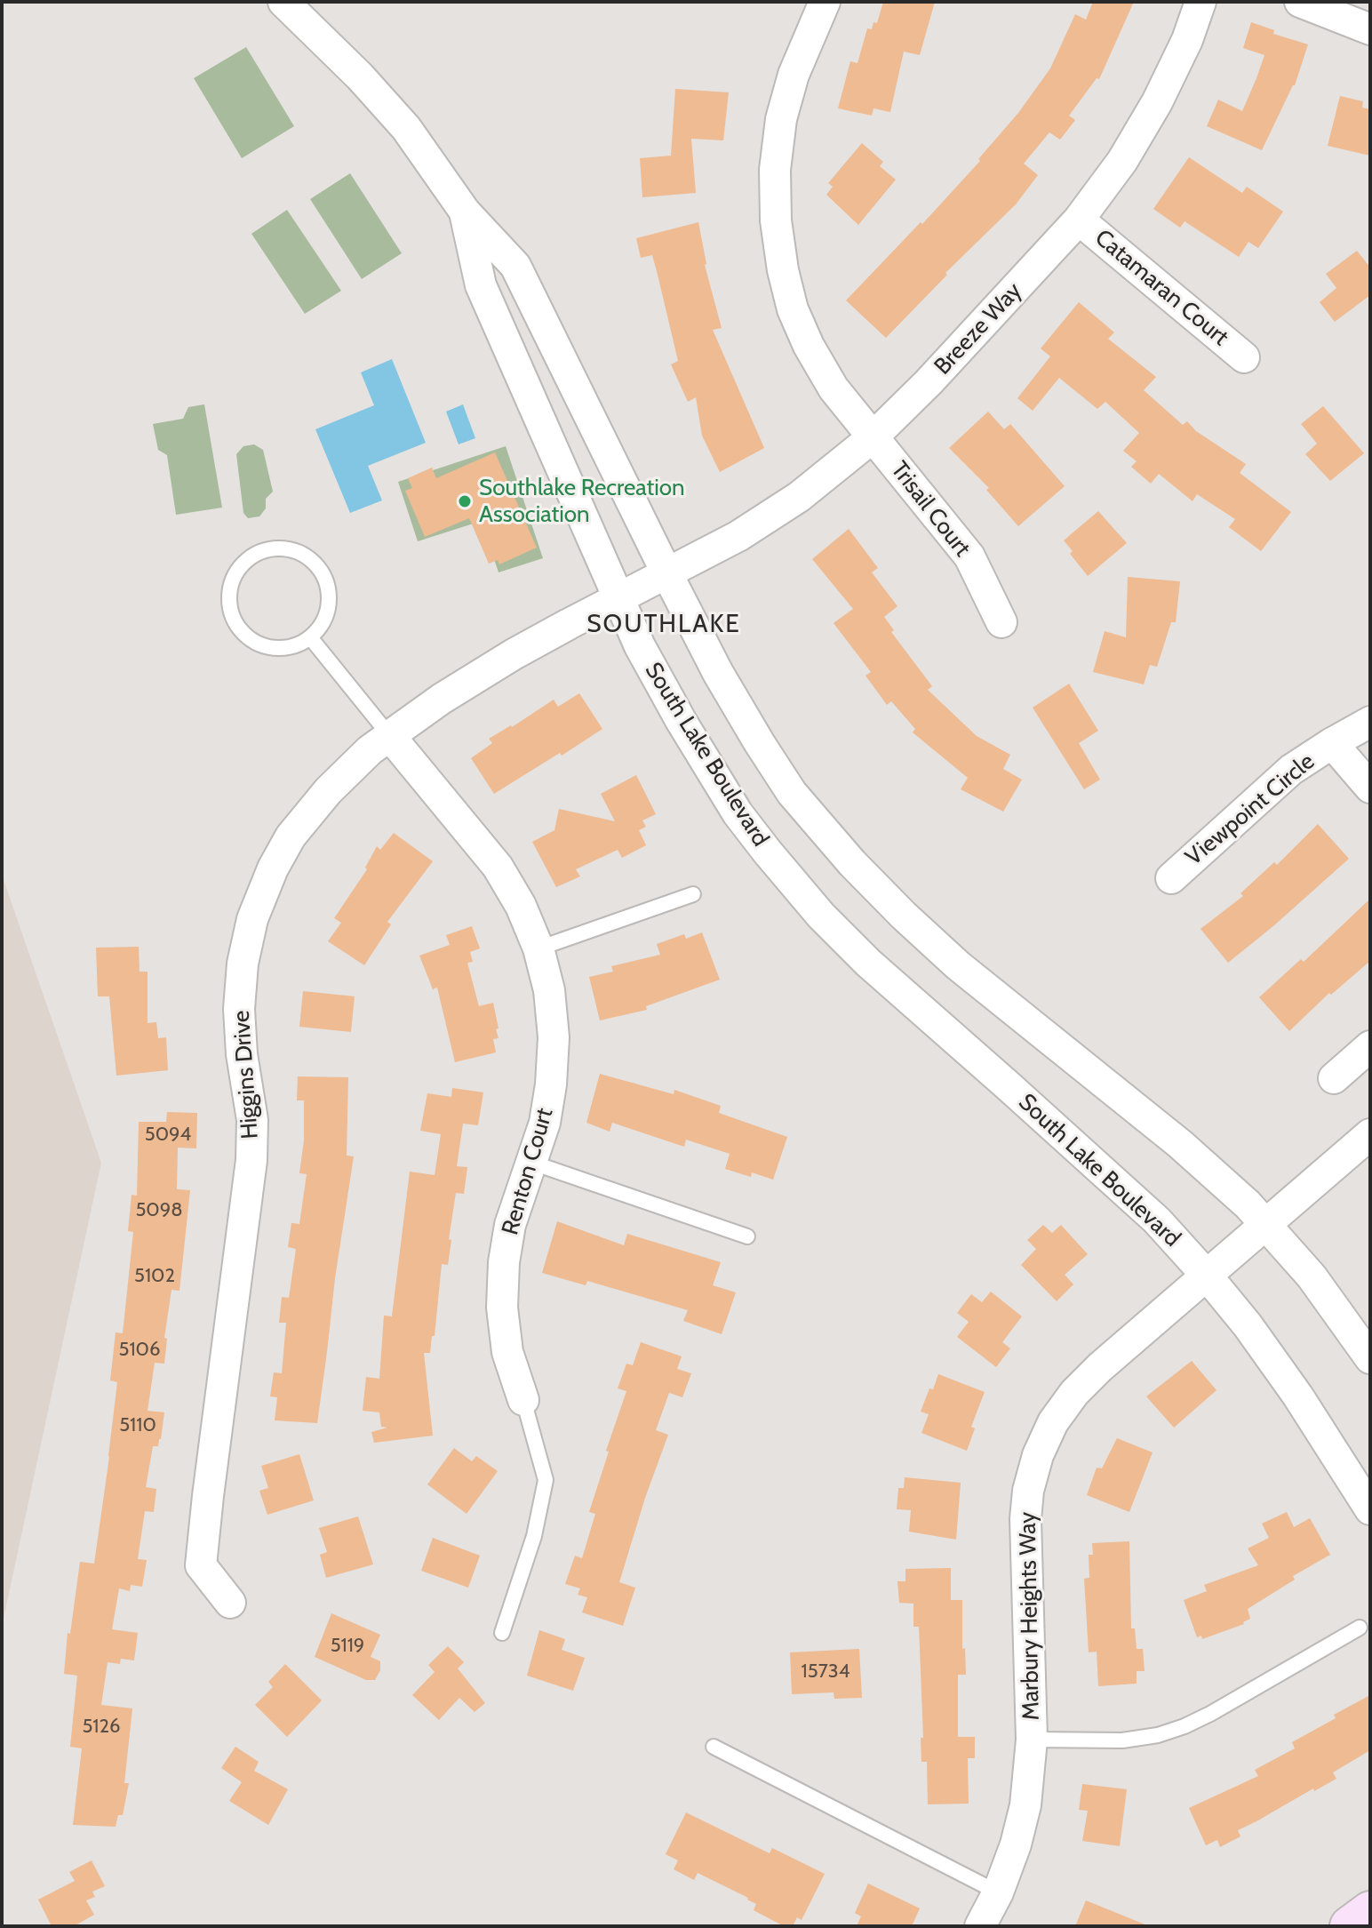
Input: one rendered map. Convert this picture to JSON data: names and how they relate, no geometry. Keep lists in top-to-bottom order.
{
  "streets": {
    "street": [
      "Catamaran Court",
      "Breeze Way",
      "Trisail Court",
      "South Lake Boulevard",
      "Viewpoint Circle",
      "Higgins Drive",
      "Renton Court",
      "Marbury Heights Way"
    ]
  },
  "crossings": [
    ["Catamaran Court", "Breeze Way"],
    ["Breeze Way", "Trisail Court"],
    ["Breeze Way", "Higgins Drive"],
    ["South Lake Boulevard", "Higgins Drive"],
    ["South Lake Boulevard", "Marbury Heights Way"],
    ["Higgins Drive", "Renton Court"]
  ],
  "districts": ["SOUTHLAKE"],
  "places": ["Southlake Recreation Association"],
  "house_numbers": [
    "5094",
    "5098",
    "5102",
    "5106",
    "5110",
    "5119",
    "15734",
    "5126"
  ]
}
